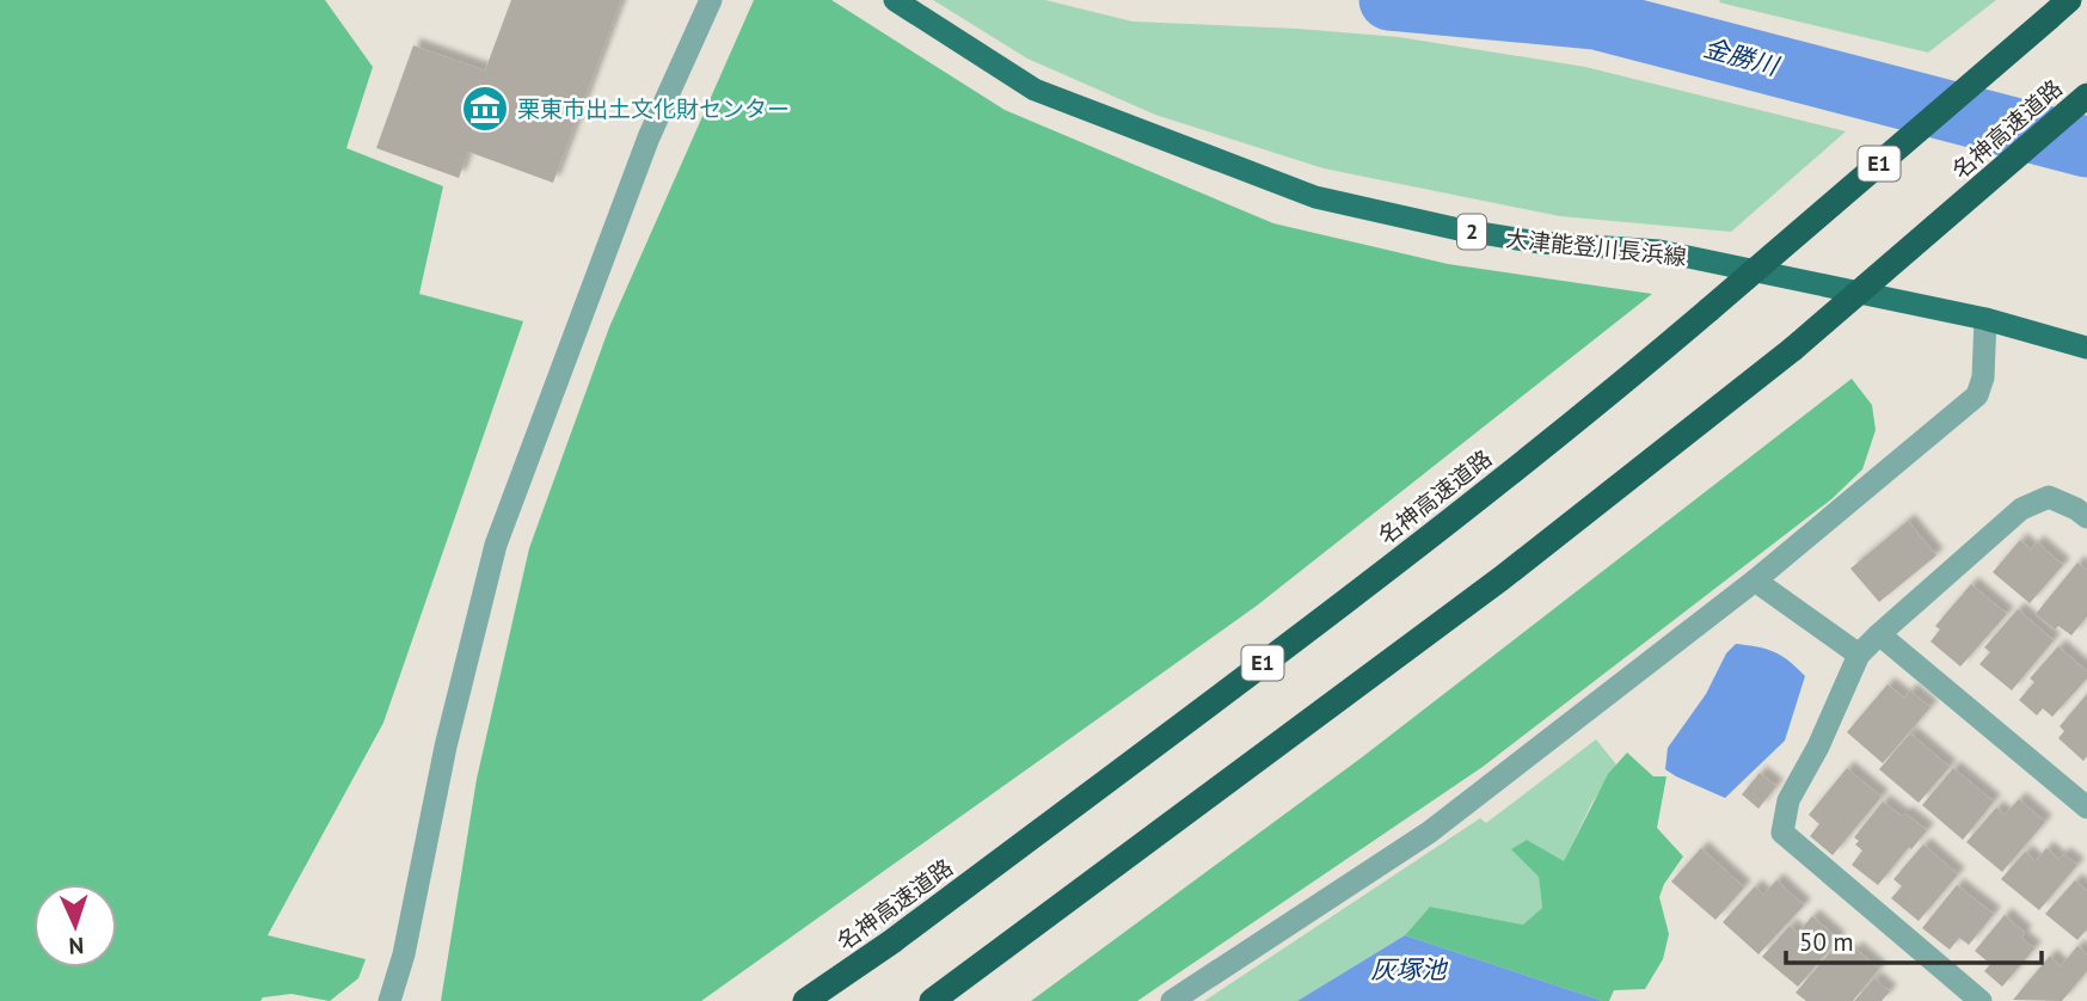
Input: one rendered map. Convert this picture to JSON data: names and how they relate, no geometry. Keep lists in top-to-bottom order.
{
  "streets": {
    "highway": ["名神高速道路", "E1"],
    "main road": ["2", "大津能登川長浜線"]
  },
  "water": ["金勝川", "灰塚池"],
  "places": {
    "museum": ["栗東市出土文化財センター"]
  },
  "scale_bar": "50 m",
  "north": "bottom"
}
